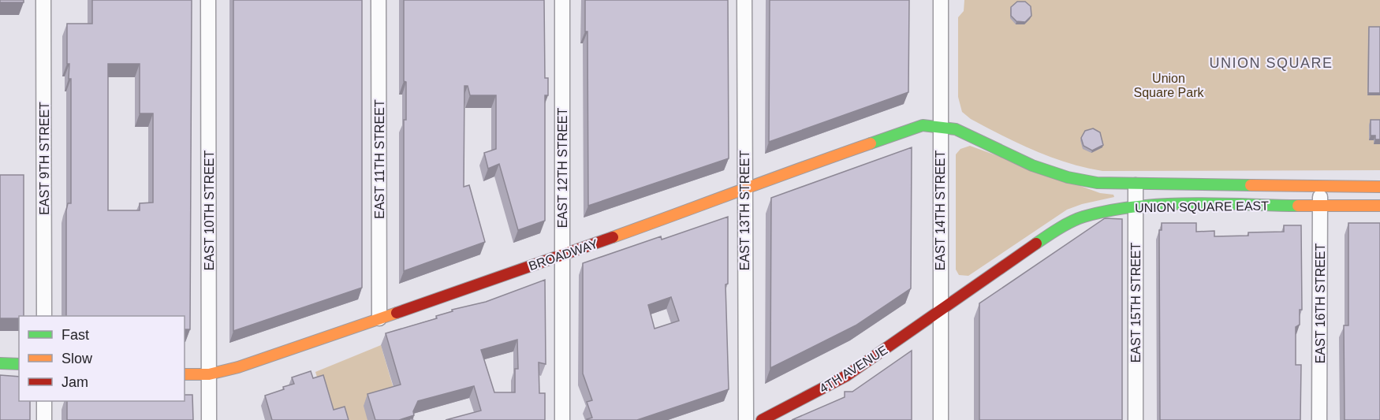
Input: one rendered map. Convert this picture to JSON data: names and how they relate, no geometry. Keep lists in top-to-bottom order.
{
  "streets": {
    "main road": ["UNION SQUARE EAST", "BROADWAY", "4TH AVENUE"],
    "street": [
      "EAST 9TH STREET",
      "EAST 11TH STREET",
      "EAST 12TH STREET",
      "EAST 10TH STREET",
      "EAST 13TH STREET",
      "EAST 14TH STREET",
      "EAST 15TH STREET",
      "EAST 16TH STREET"
    ]
  },
  "crossings": [
    ["EAST 11TH STREET", "BROADWAY"],
    ["EAST 12TH STREET", "BROADWAY"],
    ["UNION SQUARE EAST", "EAST 14TH STREET"],
    ["UNION SQUARE EAST", "BROADWAY"],
    ["UNION SQUARE EAST", "EAST 15TH STREET"],
    ["UNION SQUARE EAST", "EAST 16TH STREET"],
    ["UNION SQUARE EAST", "4TH AVENUE"],
    ["EAST 10TH STREET", "BROADWAY"],
    ["EAST 13TH STREET", "BROADWAY"],
    ["EAST 14TH STREET", "BROADWAY"],
    ["EAST 14TH STREET", "4TH AVENUE"]
  ],
  "districts": ["UNION SQUARE"],
  "parks": ["Union Square Park"],
  "legend": ["Fast", "Slow", "Jam"]
}
